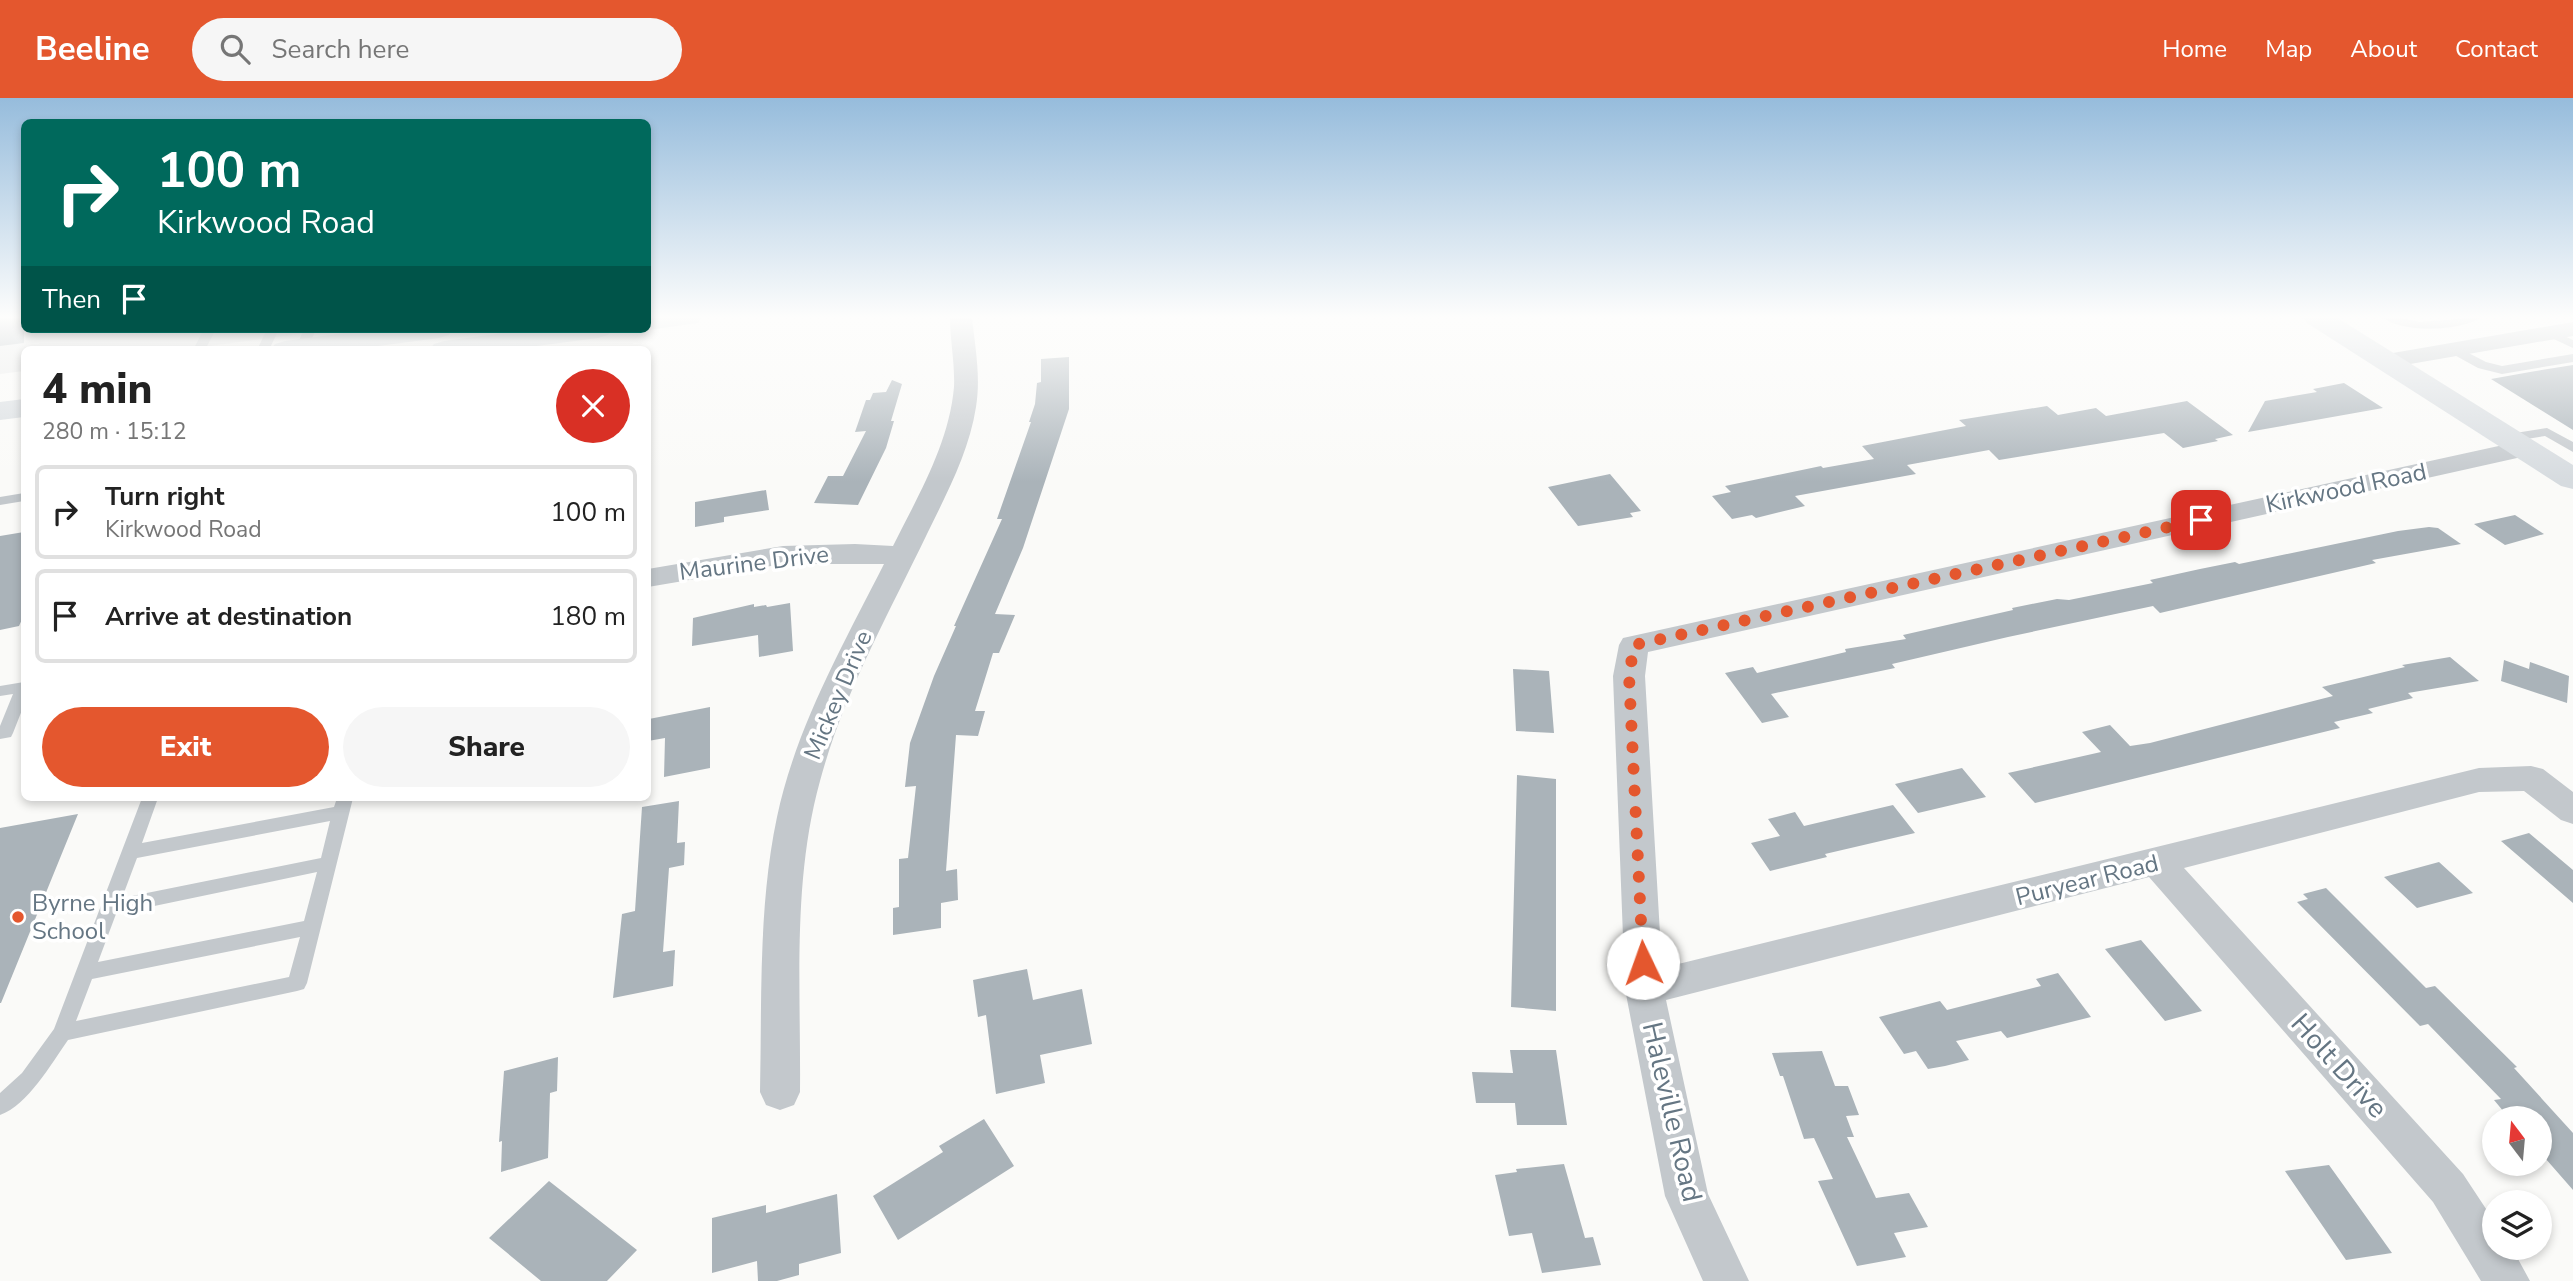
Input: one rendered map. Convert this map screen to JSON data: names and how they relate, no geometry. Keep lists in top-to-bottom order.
{
  "streets": {
    "street": [
      "Kirkwood Road",
      "Maurine Drive",
      "Mickey Drive",
      "Puryear Road",
      "Holt Drive",
      "Haleville Road"
    ]
  },
  "crossings": [
    ["Kirkwood Road", "Haleville Road"],
    ["Maurine Drive", "Mickey Drive"],
    ["Puryear Road", "Holt Drive"],
    ["Puryear Road", "Haleville Road"]
  ],
  "places": ["Byrne High School"],
  "north": "top",
  "page": {
    "header": "Beeline",
    "search": "Search here",
    "nav": [
      "Home",
      "Map",
      "About",
      "Contact"
    ],
    "turn": ["100 m", "Kirkwood Road"],
    "then": "Then",
    "heading": ["4 min", "280 m · 15:12"],
    "list": [
      {
        "name": "Turn right",
        "note": "Kirkwood Road",
        "value": "100 m"
      },
      {
        "name": "Arrive at destination",
        "value": "180 m"
      }
    ],
    "buttons": ["Exit", "Share"]
  }
}
